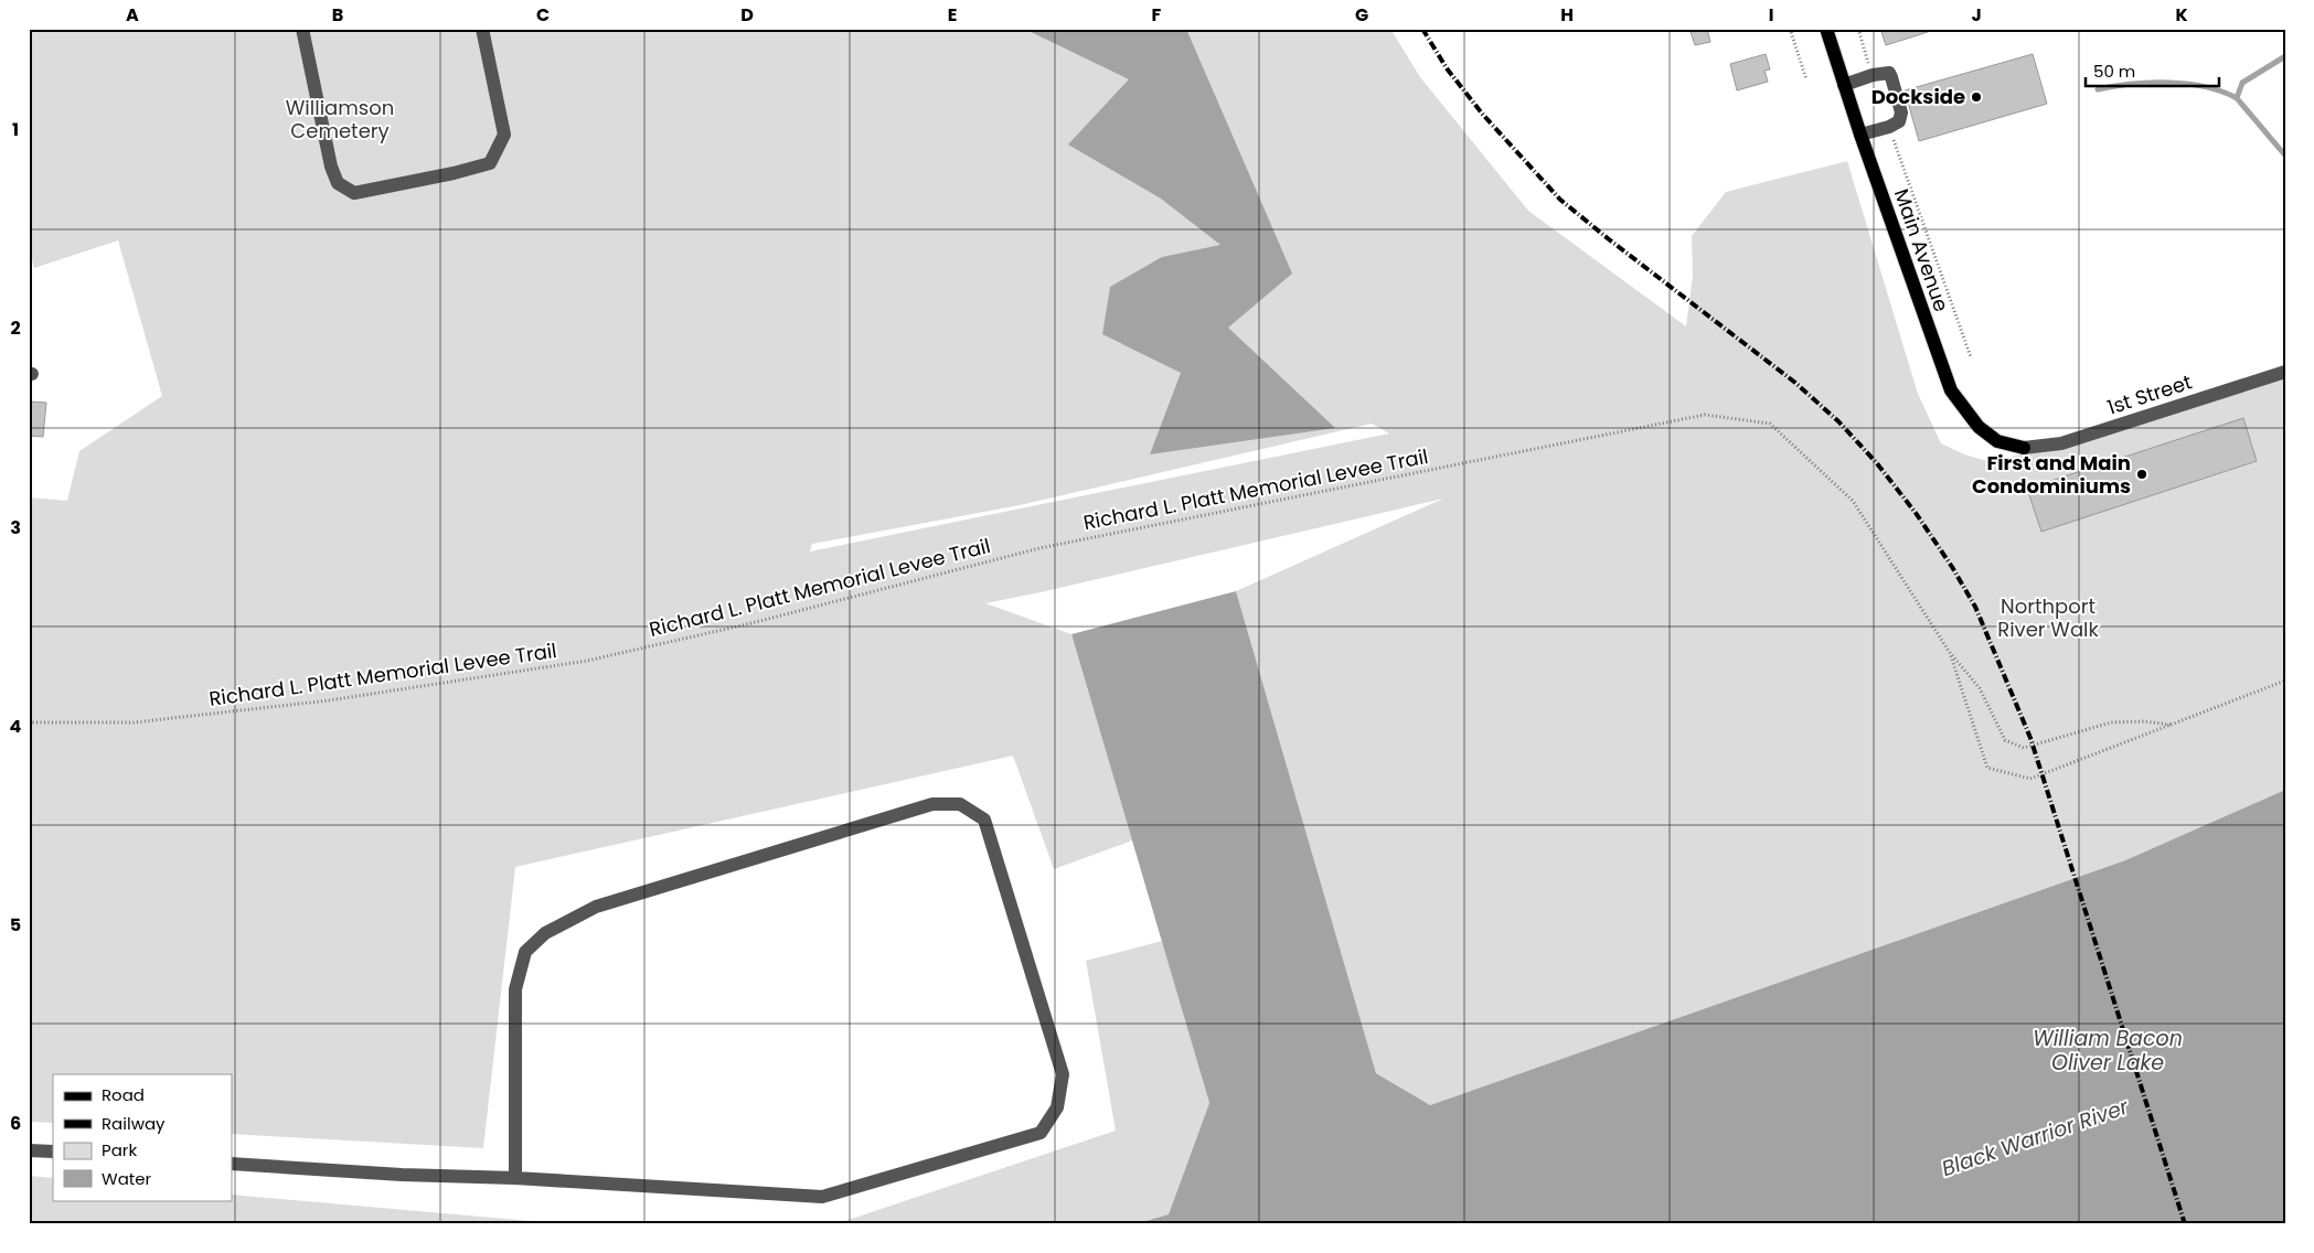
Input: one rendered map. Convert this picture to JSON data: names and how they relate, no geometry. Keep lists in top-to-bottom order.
{
  "streets": {
    "main road": ["Main Avenue"],
    "street": ["1st Street"],
    "path": ["Richard L. Platt Memorial Levee Trail"]
  },
  "crossings": [
    ["Main Avenue", "1st Street"]
  ],
  "water": ["William Bacon Oliver Lake", "Black Warrior River"],
  "parks": ["Williamson Cemetery", "Northport River Walk"],
  "places": ["Dockside", "First and Main Condominiums"],
  "legend": [
    "Road",
    "Railway",
    "Park",
    "Water"
  ],
  "scale_bar": "50 m",
  "grid": {
    "columns": [
      "A",
      "B",
      "C",
      "D",
      "E",
      "F",
      "G",
      "H",
      "I",
      "J",
      "K"
    ],
    "rows": [
      "1",
      "2",
      "3",
      "4",
      "5",
      "6"
    ]
  }
}
